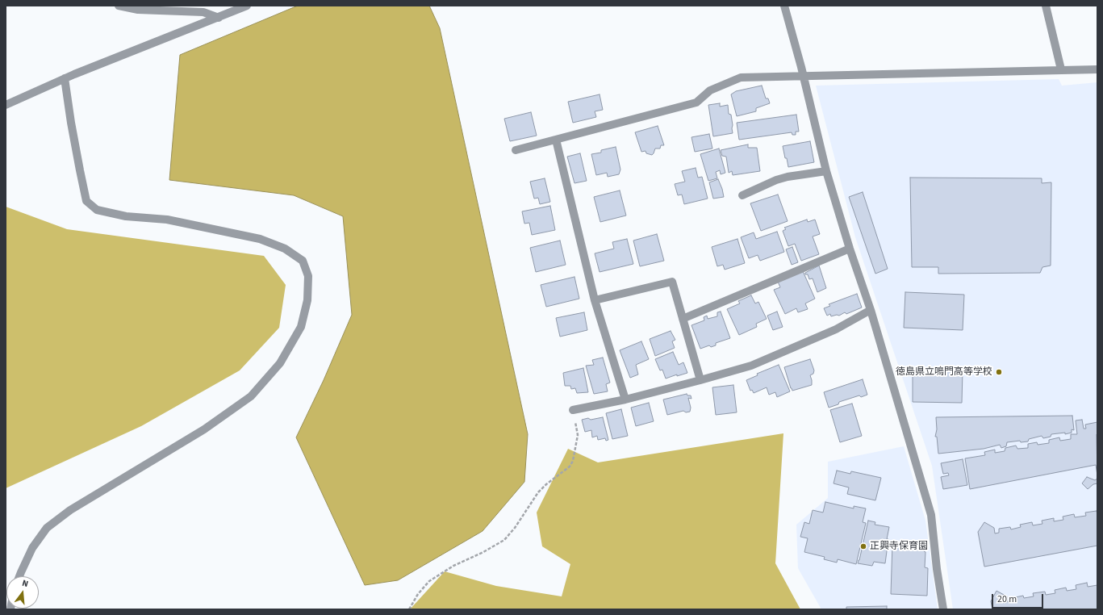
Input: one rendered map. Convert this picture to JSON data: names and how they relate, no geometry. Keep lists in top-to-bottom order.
{
  "places": ["徳島県立鳴門高等学校", "正興寺保育園"],
  "scale_bar": "20 m",
  "north": "top"
}
